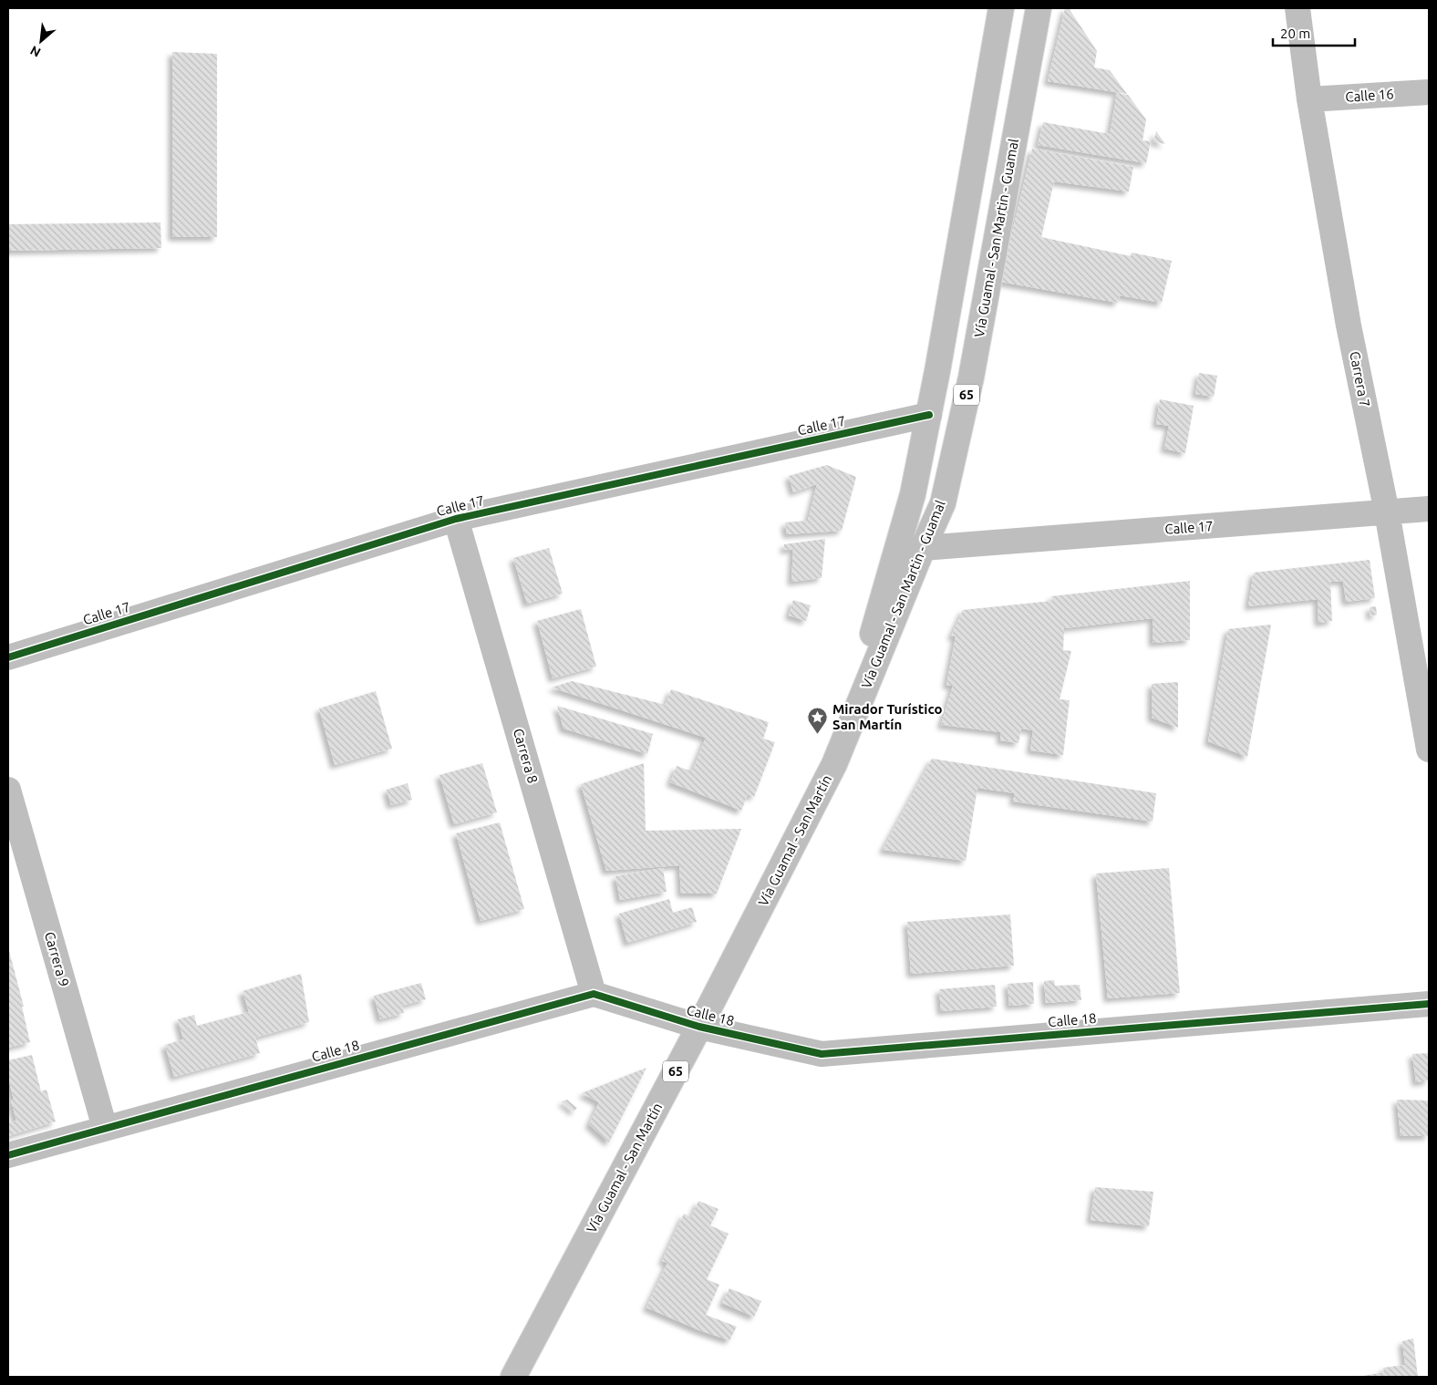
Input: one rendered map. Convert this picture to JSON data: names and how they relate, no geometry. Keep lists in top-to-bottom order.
{
  "streets": {
    "street": [
      "Calle 16",
      "Vía Guamal - San Martin - Guamal",
      "Carrera 7",
      "65",
      "Calle 17",
      "Carrera 8",
      "Vía Guamal - San Martín",
      "Carrera 9",
      "Calle 18"
    ]
  },
  "crossings": [
    ["Calle 16", "Carrera 7"],
    ["Vía Guamal - San Martin - Guamal", "Calle 17"],
    ["Vía Guamal - San Martin - Guamal", "Vía Guamal - San Martín"],
    ["Carrera 7", "Calle 17"],
    ["Calle 17", "Carrera 8"],
    ["Carrera 8", "Calle 18"],
    ["Vía Guamal - San Martín", "Calle 18"],
    ["Carrera 9", "Calle 18"]
  ],
  "places": {
    "place": ["Mirador Turístico San Martín"]
  },
  "scale_bar": "20 m",
  "north": "bottom left"
}
